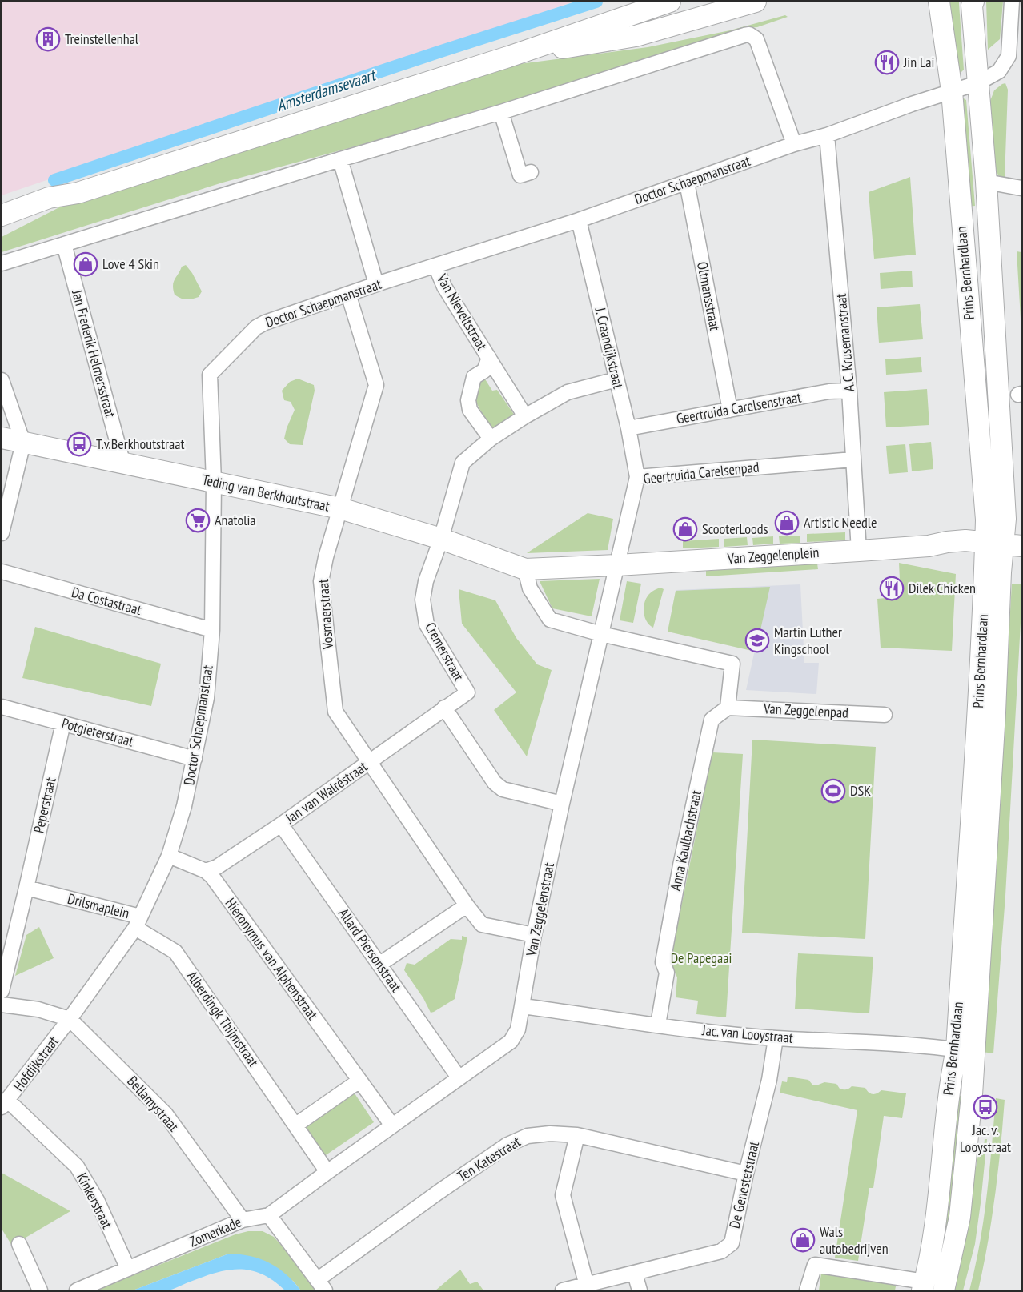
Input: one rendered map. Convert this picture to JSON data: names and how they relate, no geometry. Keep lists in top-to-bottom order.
{
  "streets": {
    "main road": ["Prins Bernhardlaan", "Teding van Berkhoutstraat", "Van Zeggelenplein"],
    "street": [
      "Doctor Schaepmanstraat",
      "Oltmansstraat",
      "Van Nieveltstraat",
      "A.C. Krusemanstraat",
      "J. Craandijkstraat",
      "Jan Frederik Helmersstraat",
      "Geertruida Carelsenstraat",
      "Geertruida Carelsenpad",
      "Da Costastraat",
      "Vosmaerstraat",
      "Cremerstraat",
      "Van Zeggelenpad",
      "Potgieterstraat",
      "Jan van Walréstraat",
      "Peperstraat",
      "Anna Kaulbachstraat",
      "Drilsmaplein",
      "Van Zeggelenstraat",
      "Allard Piersonstraat",
      "Hieronymus van Alphenstraat",
      "Alberdingk Thijmstraat",
      "Jac. van Looystraat",
      "Hofdijkstraat",
      "Bellamystraat",
      "Ten Katestraat",
      "De Genestetstraat",
      "Kinkerstraat",
      "Zomerkade"
    ]
  },
  "crossings": [
    ["Doctor Schaepmanstraat", "Prins Bernhardlaan"],
    ["Doctor Schaepmanstraat", "Oltmansstraat"],
    ["Doctor Schaepmanstraat", "Van Nieveltstraat"],
    ["Doctor Schaepmanstraat", "A.C. Krusemanstraat"],
    ["Doctor Schaepmanstraat", "J. Craandijkstraat"],
    ["Doctor Schaepmanstraat", "Teding van Berkhoutstraat"],
    ["Doctor Schaepmanstraat", "Da Costastraat"],
    ["Doctor Schaepmanstraat", "Vosmaerstraat"],
    ["Doctor Schaepmanstraat", "Potgieterstraat"],
    ["Doctor Schaepmanstraat", "Drilsmaplein"],
    ["Doctor Schaepmanstraat", "Hieronymus van Alphenstraat"],
    ["Doctor Schaepmanstraat", "Alberdingk Thijmstraat"],
    ["Prins Bernhardlaan", "Van Zeggelenplein"],
    ["Prins Bernhardlaan", "Jac. van Looystraat"],
    ["Oltmansstraat", "Geertruida Carelsenstraat"],
    ["Van Nieveltstraat", "Cremerstraat"],
    ["A.C. Krusemanstraat", "Geertruida Carelsenstraat"],
    ["A.C. Krusemanstraat", "Geertruida Carelsenpad"],
    ["A.C. Krusemanstraat", "Van Zeggelenplein"],
    ["J. Craandijkstraat", "Geertruida Carelsenstraat"],
    ["J. Craandijkstraat", "Geertruida Carelsenpad"],
    ["Jan Frederik Helmersstraat", "Teding van Berkhoutstraat"],
    ["Geertruida Carelsenpad", "Van Zeggelenplein"],
    ["Teding van Berkhoutstraat", "Van Zeggelenplein"],
    ["Teding van Berkhoutstraat", "Vosmaerstraat"],
    ["Teding van Berkhoutstraat", "Cremerstraat"],
    ["Vosmaerstraat", "Jan van Walréstraat"],
    ["Vosmaerstraat", "Van Zeggelenstraat"],
    ["Cremerstraat", "Jan van Walréstraat"],
    ["Van Zeggelenpad", "Anna Kaulbachstraat"],
    ["Potgieterstraat", "Peperstraat"],
    ["Jan van Walréstraat", "Allard Piersonstraat"],
    ["Jan van Walréstraat", "Hieronymus van Alphenstraat"],
    ["Peperstraat", "Drilsmaplein"],
    ["Anna Kaulbachstraat", "Jac. van Looystraat"],
    ["Drilsmaplein", "Alberdingk Thijmstraat"],
    ["Drilsmaplein", "Hofdijkstraat"],
    ["Drilsmaplein", "Bellamystraat"],
    ["Van Zeggelenstraat", "Allard Piersonstraat"],
    ["Van Zeggelenstraat", "Jac. van Looystraat"],
    ["Van Zeggelenstraat", "Zomerkade"],
    ["Jac. van Looystraat", "De Genestetstraat"],
    ["Hofdijkstraat", "Bellamystraat"],
    ["Hofdijkstraat", "Kinkerstraat"],
    ["Bellamystraat", "Zomerkade"],
    ["Ten Katestraat", "De Genestetstraat"],
    ["Kinkerstraat", "Zomerkade"]
  ],
  "water": ["Amsterdamsevaart"],
  "parks": ["De Papegaai"],
  "places": {
    "building": ["Treinstellenhal"],
    "restaurant": ["Jin Lai", "Dilek Chicken"],
    "shop": [
      "Love 4 Skin",
      "Artistic Needle",
      "ScooterLoods",
      "Wals autobedrijven"
    ],
    "bus stop": ["T.v.Berkhoutstraat", "Jac. v. Looystraat"],
    "supermarket": ["Anatolia"],
    "school or university": ["Martin Luther Kingschool"],
    "sports": ["DSK"]
  }
}
